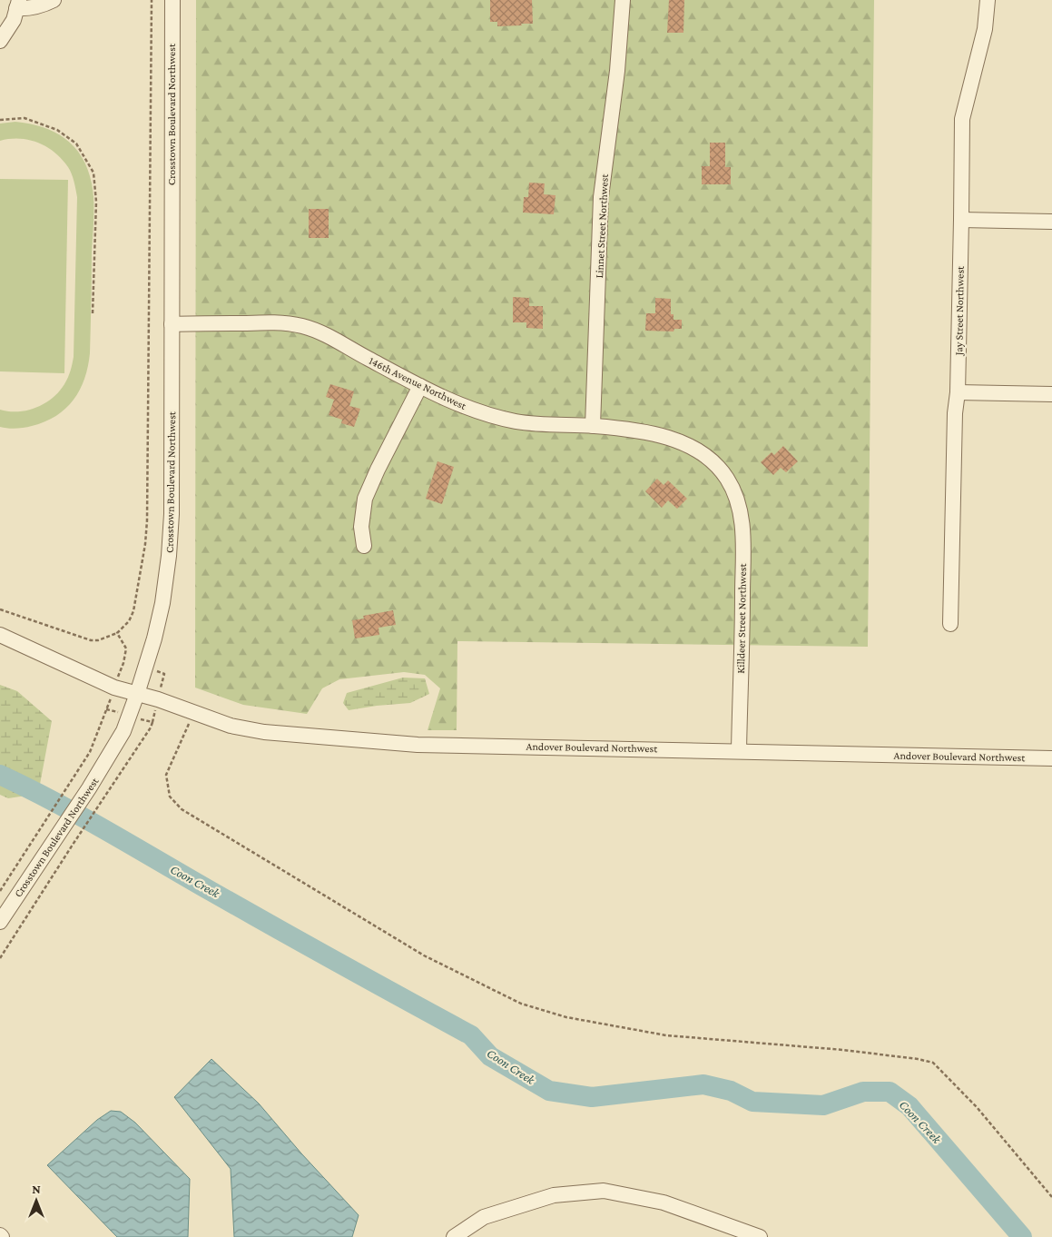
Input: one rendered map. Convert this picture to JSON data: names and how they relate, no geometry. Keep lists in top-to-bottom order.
{
  "streets": {
    "street": [
      "Crosstown Boulevard Northwest",
      "Linnet Street Northwest",
      "Jay Street Northwest",
      "146th Avenue Northwest",
      "Killdeer Street Northwest",
      "Andover Boulevard Northwest"
    ]
  },
  "crossings": [
    ["Crosstown Boulevard Northwest", "146th Avenue Northwest"],
    ["Crosstown Boulevard Northwest", "Andover Boulevard Northwest"],
    ["Linnet Street Northwest", "146th Avenue Northwest"],
    ["146th Avenue Northwest", "Killdeer Street Northwest"],
    ["Killdeer Street Northwest", "Andover Boulevard Northwest"]
  ],
  "water": ["Coon Creek"],
  "north": "top"
}
